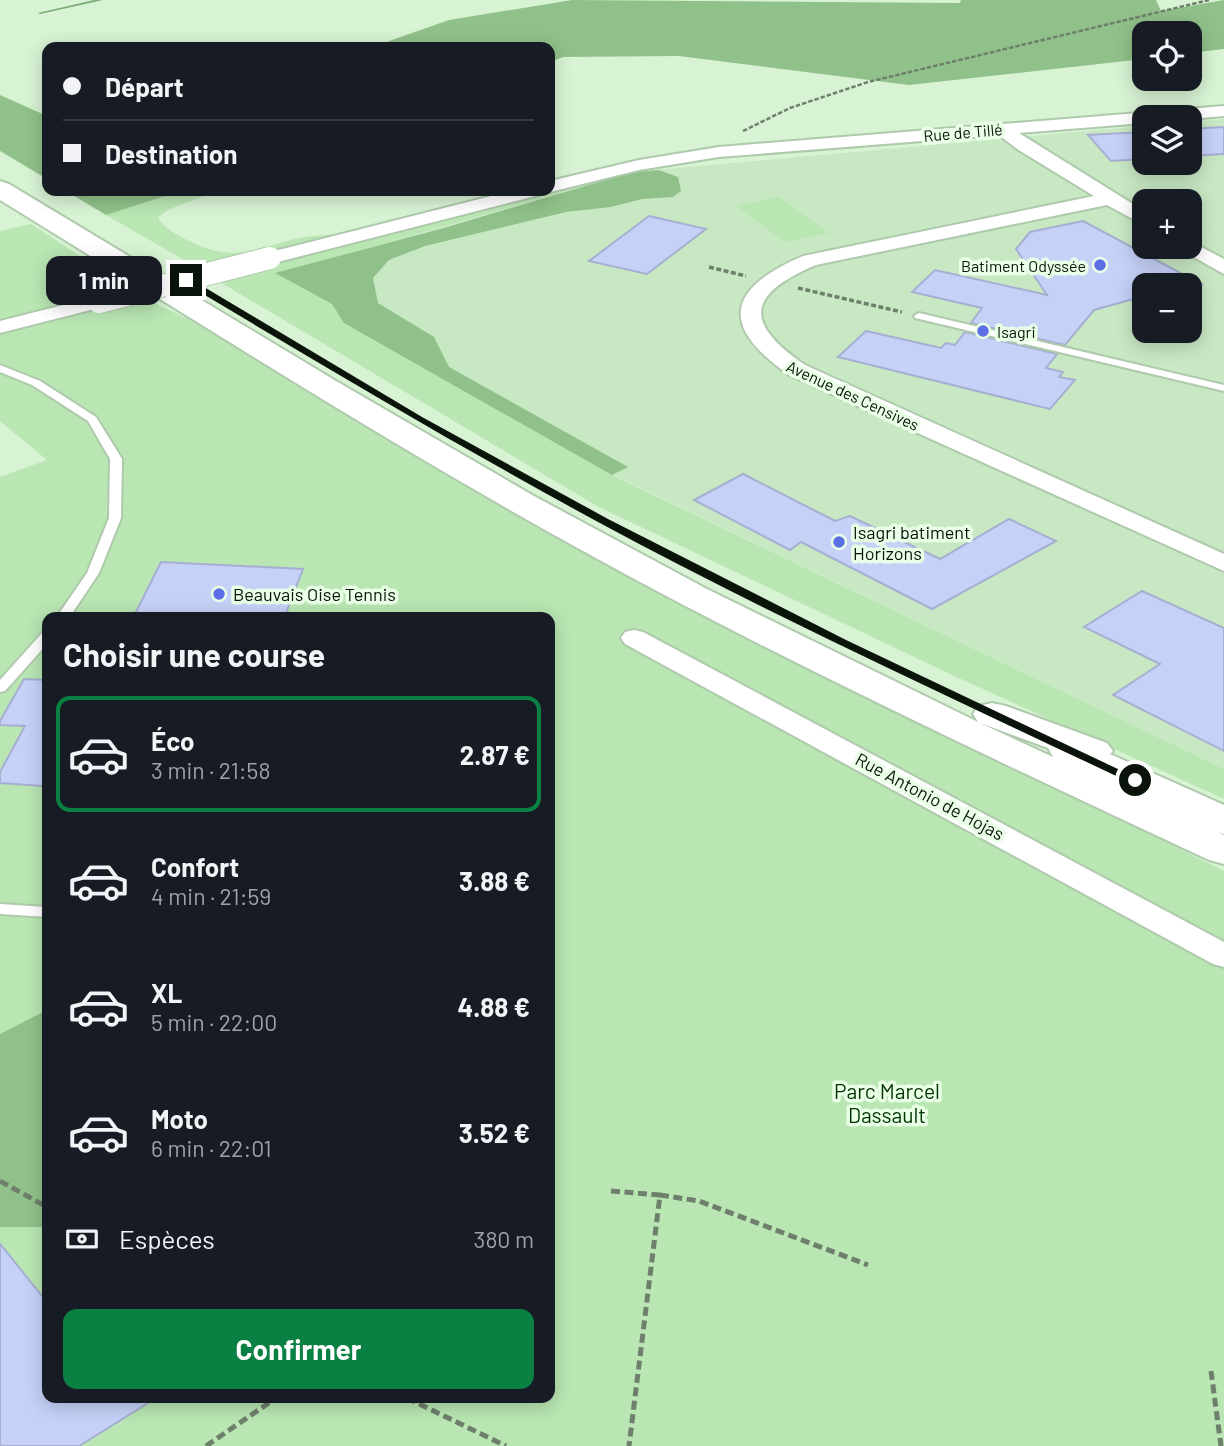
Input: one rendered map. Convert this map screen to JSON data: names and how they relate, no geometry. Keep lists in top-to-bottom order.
{
  "streets": {
    "street": ["Rue de Tillé", "Avenue des Censives", "Rue Antonio de Hojas"]
  },
  "parks": ["Parc Marcel Dassault"],
  "places": [
    "Batiment Odyssée",
    "Isagri",
    "Isagri batiment Horizons",
    "Beauvais Oise Tennis"
  ],
  "page": {
    "map_buttons": ["+", "−"],
    "banner": ["Départ", "Destination"],
    "bubble": "1 min",
    "heading": "Choisir une course",
    "list": [
      {
        "name": "Éco",
        "note": "3 min · 21:58",
        "value": "2.87 €"
      },
      {
        "name": "Confort",
        "note": "4 min · 21:59",
        "value": "3.88 €"
      },
      {
        "name": "XL",
        "note": "5 min · 22:00",
        "value": "4.88 €"
      },
      {
        "name": "Moto",
        "note": "6 min · 22:01",
        "value": "3.52 €"
      }
    ],
    "pay": ["Espèces", "380 m"],
    "buttons": "Confirmer"
  }
}
